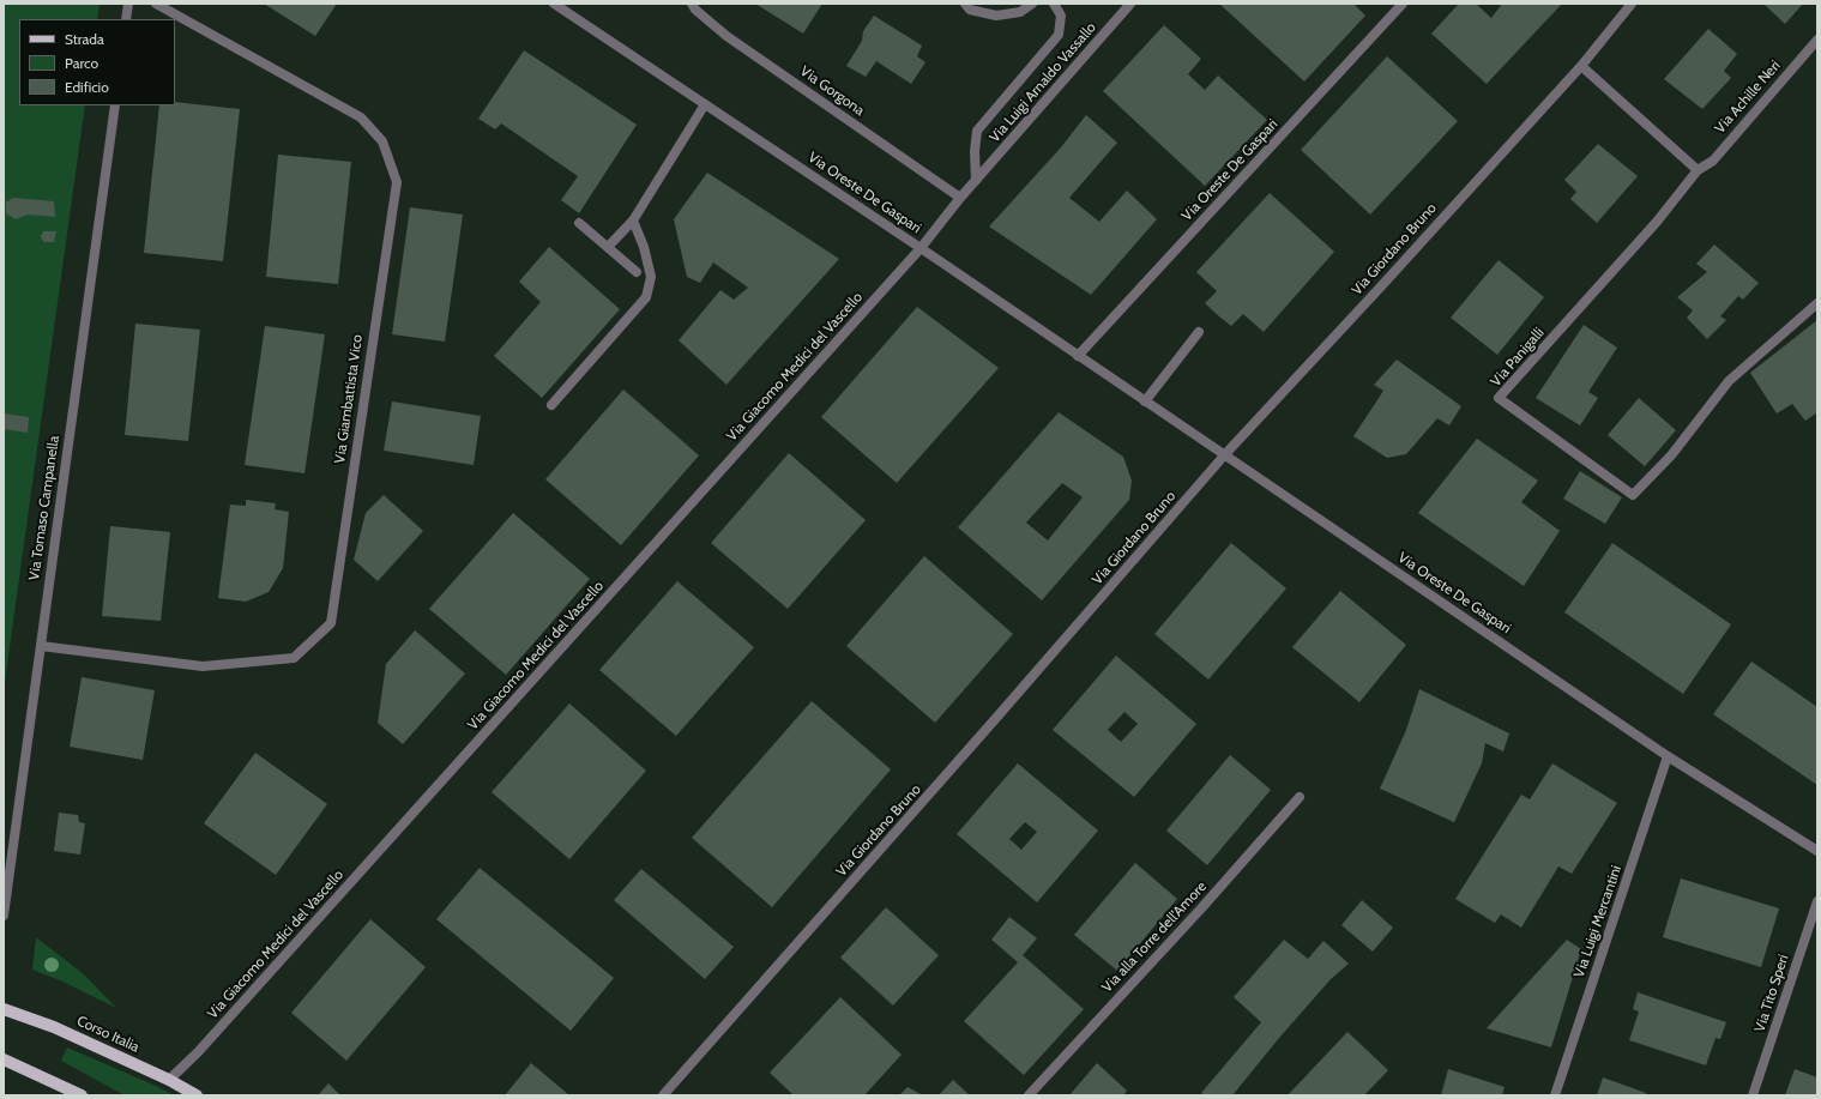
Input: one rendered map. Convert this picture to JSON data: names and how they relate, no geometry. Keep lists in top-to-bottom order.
{
  "streets": {
    "main road": ["Corso Italia"],
    "street": [
      "Via Luigi Arnaldo Vassallo",
      "Via Gorgona",
      "Via Achille Neri",
      "Via Oreste De Gaspari",
      "Via Giordano Bruno",
      "Via Panigalli",
      "Via Giacomo Medici del Vascello",
      "Via Giambattista Vico",
      "Via Tomaso Campanella",
      "Via Luigi Mercantini",
      "Via alla Torre dell'Amore",
      "Via Tito Speri"
    ]
  },
  "crossings": [
    ["Via Luigi Arnaldo Vassallo", "Via Gorgona"],
    ["Via Luigi Arnaldo Vassallo", "Via Oreste De Gaspari"],
    ["Via Luigi Arnaldo Vassallo", "Via Giacomo Medici del Vascello"],
    ["Via Achille Neri", "Via Panigalli"],
    ["Via Oreste De Gaspari", "Via Giordano Bruno"],
    ["Via Oreste De Gaspari", "Via Giacomo Medici del Vascello"],
    ["Via Oreste De Gaspari", "Via Luigi Mercantini"],
    ["Via Giacomo Medici del Vascello", "Corso Italia"],
    ["Via Giambattista Vico", "Via Tomaso Campanella"]
  ],
  "legend": ["Strada", "Parco", "Edificio"]
}
